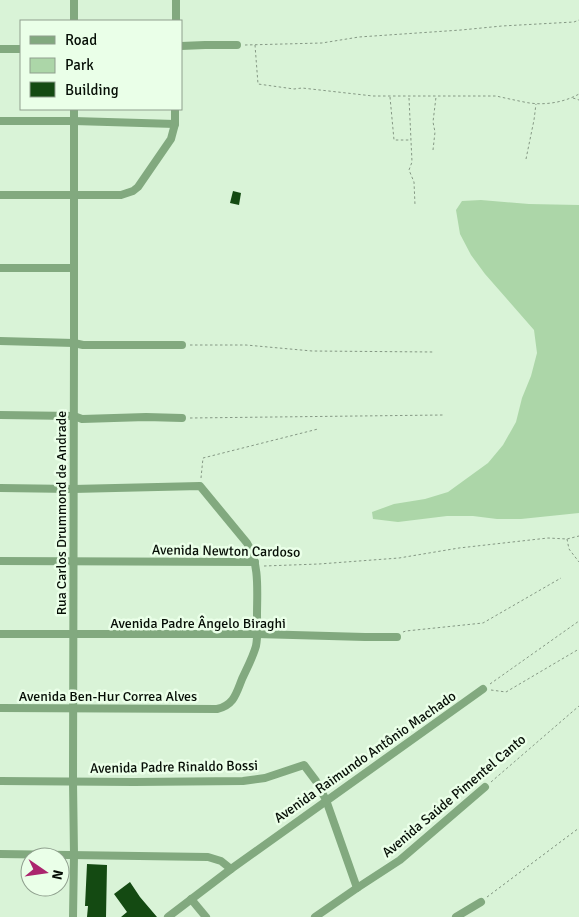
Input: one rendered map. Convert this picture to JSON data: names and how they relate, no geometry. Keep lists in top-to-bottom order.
{
  "streets": {
    "street": [
      "Rua Carlos Drummond de Andrade",
      "Avenida Newton Cardoso",
      "Avenida Padre Ângelo Biraghi",
      "Avenida Ben-Hur Correa Alves",
      "Avenida Raimundo Antônio Machado",
      "Avenida Padre Rinaldo Bossi",
      "Avenida Saúde Pimentel Canto"
    ]
  },
  "crossings": [
    ["Rua Carlos Drummond de Andrade", "Avenida Newton Cardoso"],
    ["Rua Carlos Drummond de Andrade", "Avenida Padre Ângelo Biraghi"],
    ["Rua Carlos Drummond de Andrade", "Avenida Ben-Hur Correa Alves"],
    ["Rua Carlos Drummond de Andrade", "Avenida Padre Rinaldo Bossi"],
    ["Avenida Padre Ângelo Biraghi", "Avenida Ben-Hur Correa Alves"],
    ["Avenida Raimundo Antônio Machado", "Avenida Padre Rinaldo Bossi"]
  ],
  "legend": ["Road", "Park", "Building"],
  "north": "right"
}
